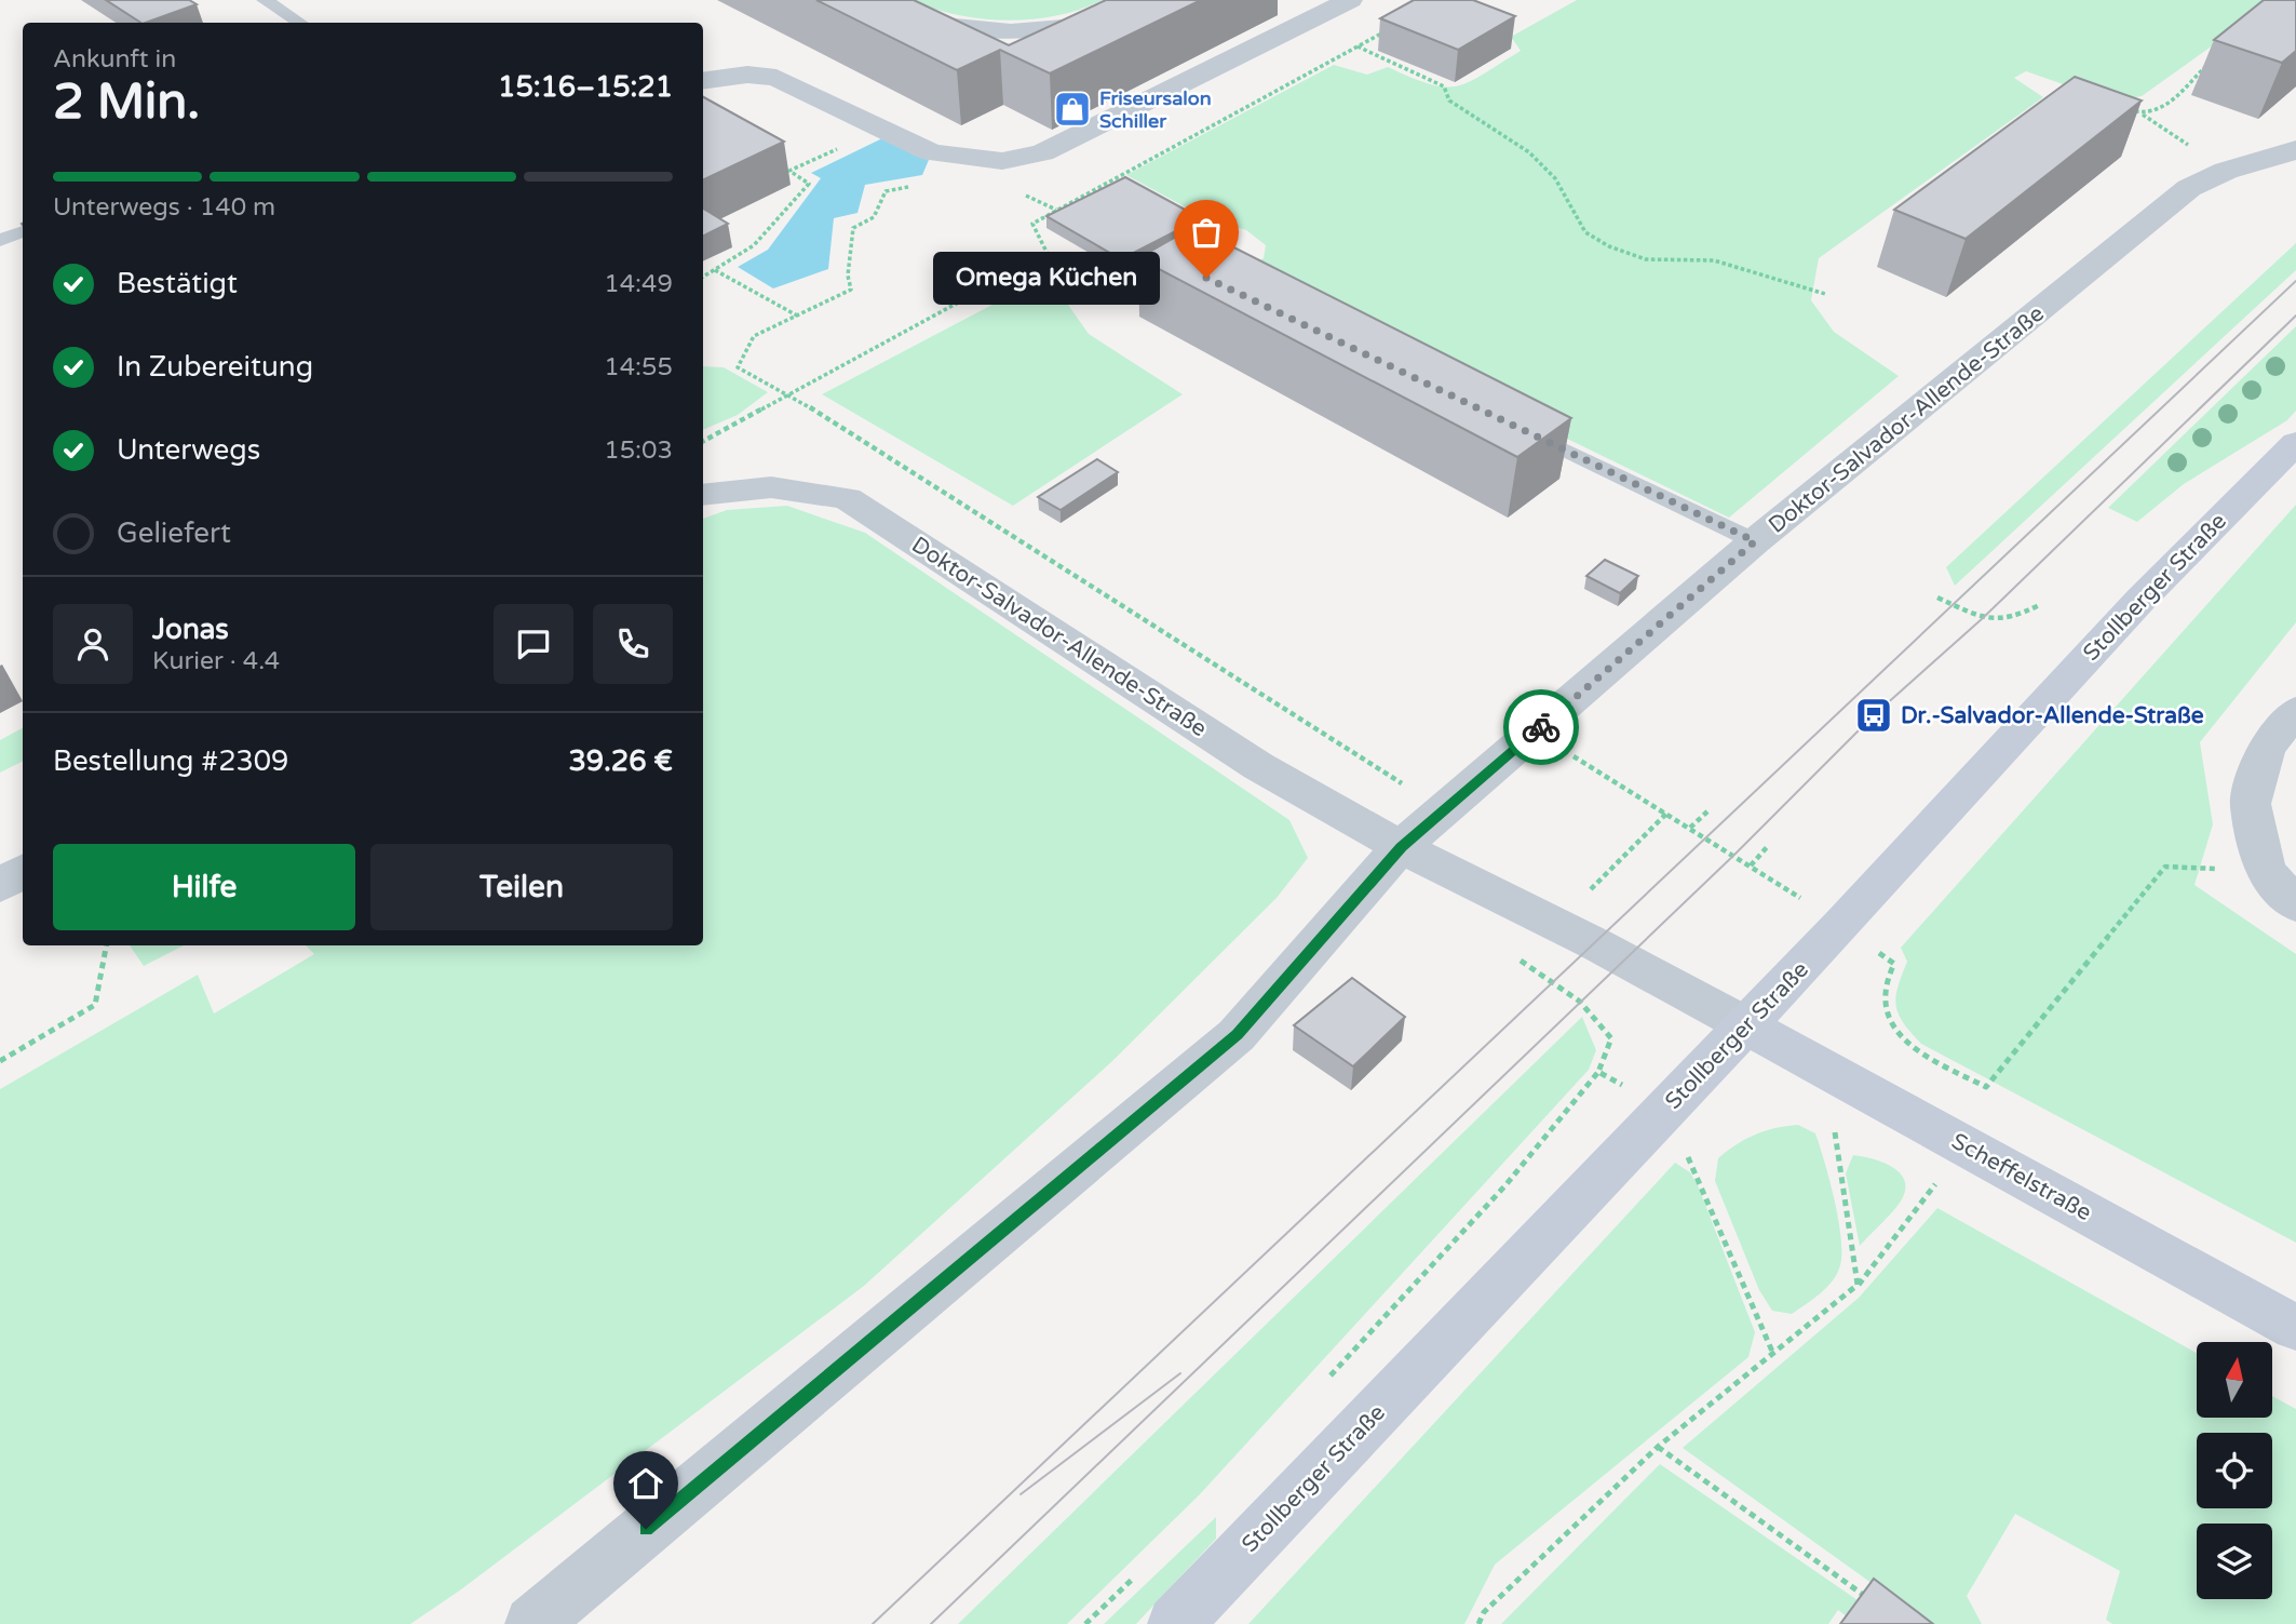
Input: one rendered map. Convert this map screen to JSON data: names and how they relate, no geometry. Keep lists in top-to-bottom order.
{
  "streets": {
    "main road": ["Stollberger Straße", "Scheffelstraße"],
    "street": ["Doktor-Salvador-Allende-Straße"]
  },
  "crossings": [
    ["Doktor-Salvador-Allende-Straße", "Stollberger Straße"],
    ["Doktor-Salvador-Allende-Straße", "Scheffelstraße"],
    ["Stollberger Straße", "Scheffelstraße"]
  ],
  "places": {
    "shop": ["Friseursalon Schiller"],
    "other": ["Omega Küchen"],
    "bus stop": ["Dr.-Salvador-Allende-Straße"]
  },
  "north": "top",
  "page": {
    "heading": ["2 Min.", "Ankunft in", "15:16–15:21"],
    "panel": [
      "Jonas",
      "Kurier · 4.4",
      "Bestellung #2309",
      "39.26 €"
    ],
    "bar": "Unterwegs · 140 m",
    "list": [
      ["Bestätigt", "14:49"],
      ["In Zubereitung", "14:55"],
      ["Unterwegs", "15:03"],
      "Geliefert"
    ],
    "bubble": "Omega Küchen",
    "buttons": ["Hilfe", "Teilen"]
  }
}
